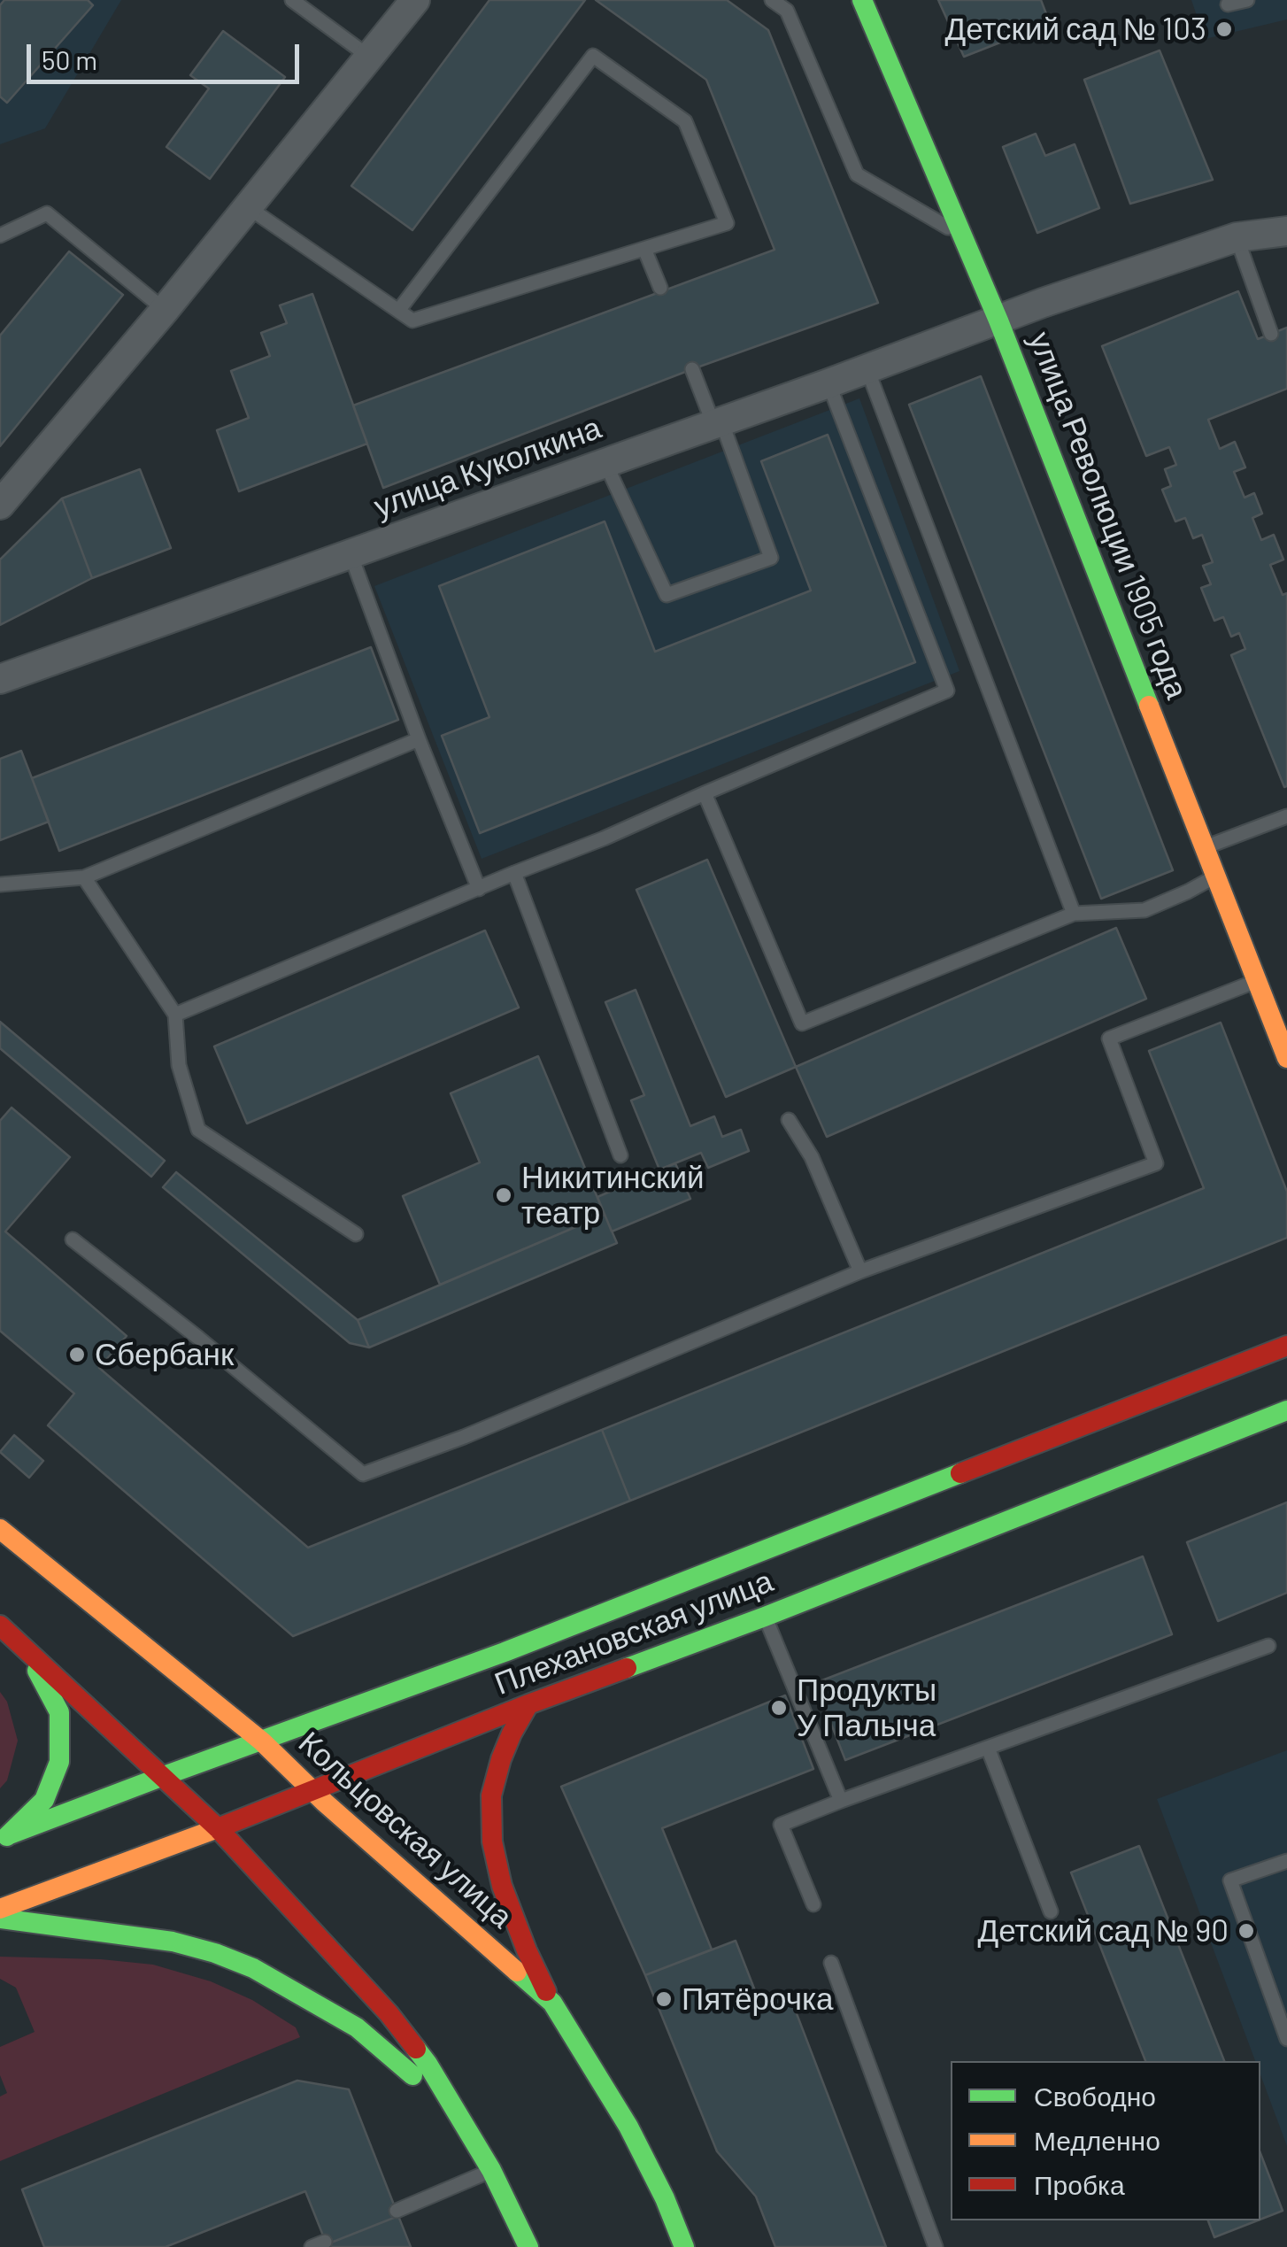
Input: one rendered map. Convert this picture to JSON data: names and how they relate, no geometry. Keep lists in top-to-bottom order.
{
  "streets": {
    "main road": ["улица Революции 1905 года", "Плехановская улица", "Кольцовская улица"],
    "street": ["улица Куколкина"]
  },
  "crossings": [
    ["улица Куколкина", "улица Революции 1905 года"],
    ["Плехановская улица", "Кольцовская улица"]
  ],
  "places": [
    "Детский сад № 103",
    "Никитинский театр",
    "Сбербанк",
    "Продукты У Палыча",
    "Детский сад № 90",
    "Пятёрочка"
  ],
  "legend": ["Свободно", "Медленно", "Пробка"],
  "scale_bar": "50 m"
}
